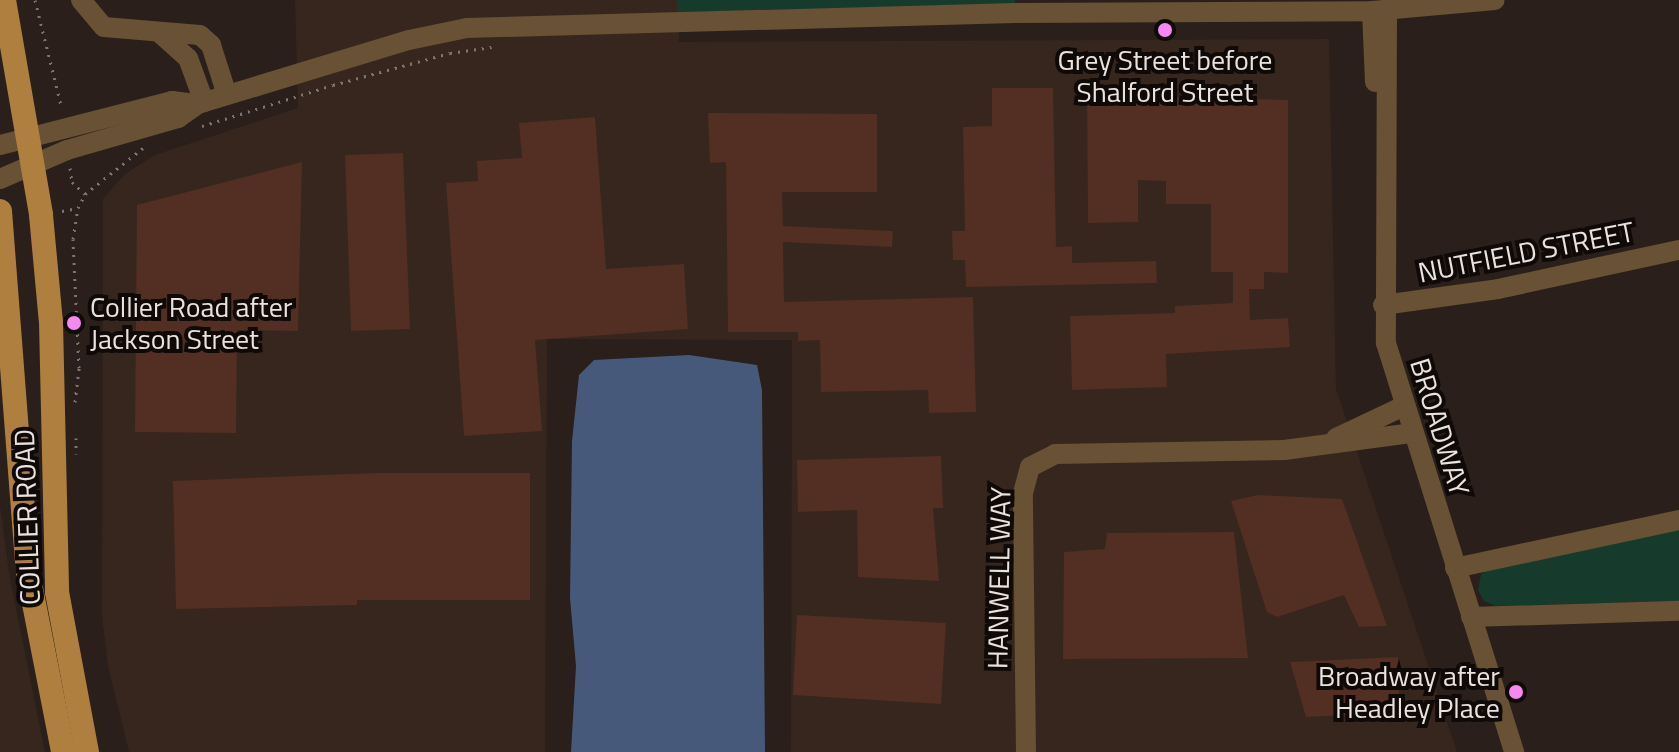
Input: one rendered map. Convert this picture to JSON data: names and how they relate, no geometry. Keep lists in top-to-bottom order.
{
  "streets": {
    "main road": ["COLLIER ROAD"],
    "street": ["NUTFIELD STREET", "BROADWAY", "HANWELL WAY"]
  },
  "crossings": [
    ["NUTFIELD STREET", "BROADWAY"],
    ["BROADWAY", "HANWELL WAY"]
  ],
  "places": ["Grey Street before Shalford Street", "Collier Road after Jackson Street", "Broadway after Headley Place"]
}
